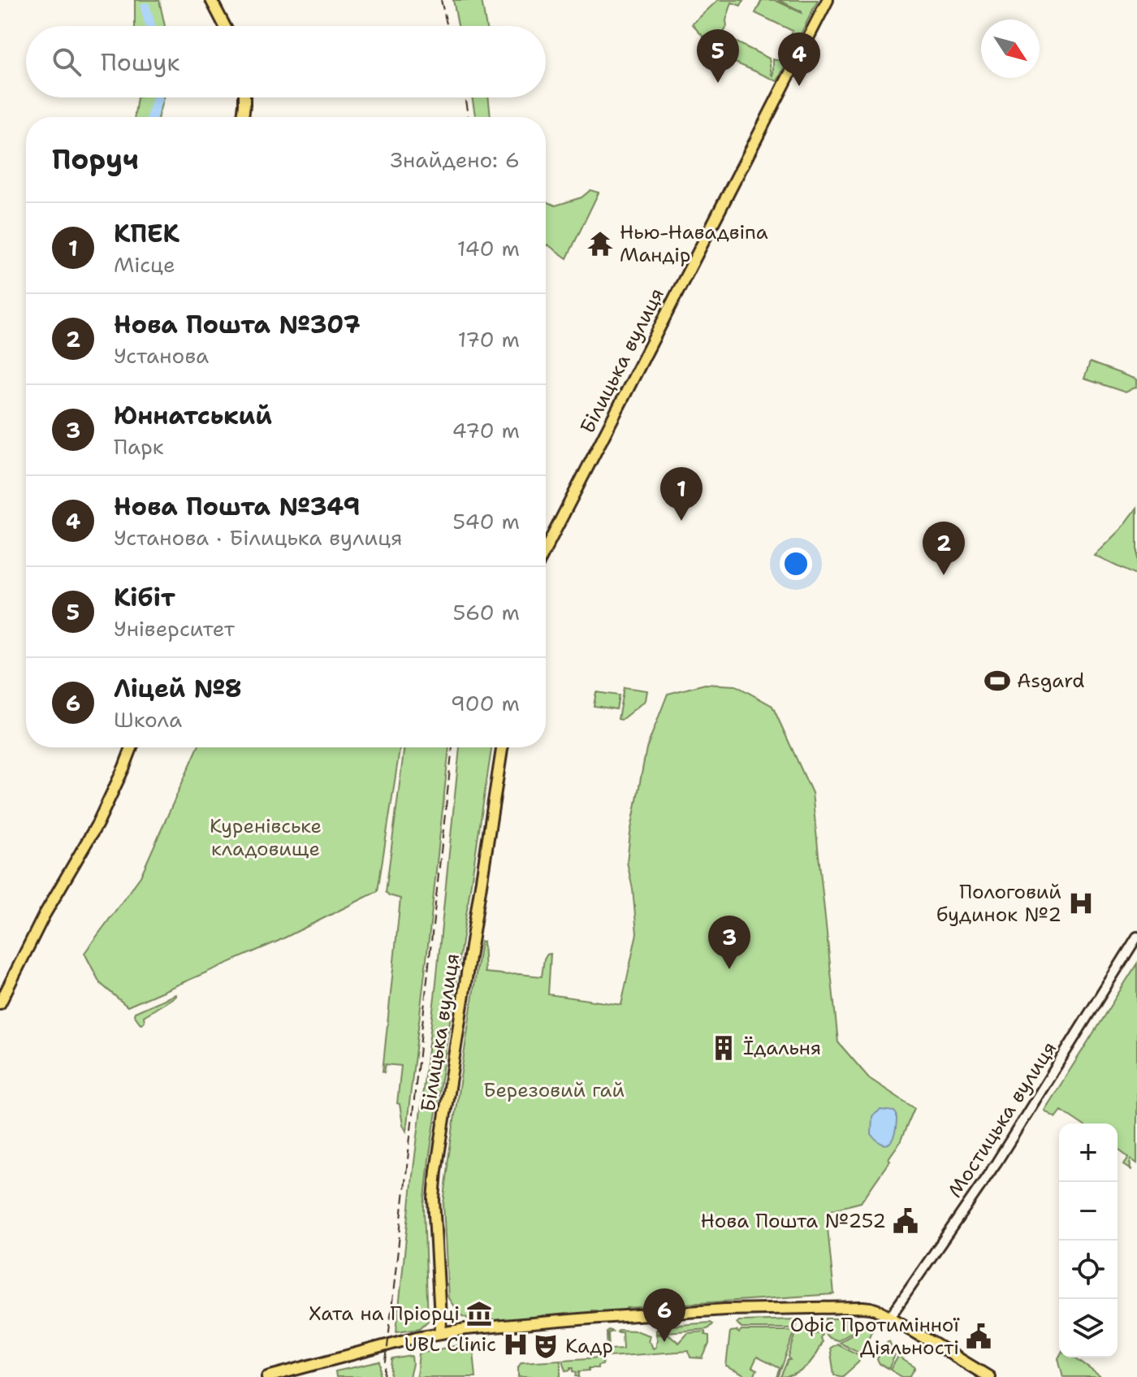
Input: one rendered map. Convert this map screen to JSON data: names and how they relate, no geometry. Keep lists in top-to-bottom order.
{
  "streets": {
    "main road": ["Білицька вулиця"],
    "street": ["Мостицька вулиця"]
  },
  "parks": ["Куренівське кладовище", "Березовий гай"],
  "places": {
    "temple": ["Нью-Навадвіпа Мандір"],
    "sports": ["Asgard"],
    "hospital": ["Пологовий будинок №2", "UBL Clinic"],
    "building": ["Їдальня"],
    "public building": ["Нова Пошта №252", "Офіс Протимінної Діяльності"],
    "museum": ["Хата на Пріорці"],
    "theatre": ["Кадр"]
  },
  "north": "bottom right",
  "page": {
    "search": "Пошук",
    "pins": [
      "5",
      "4",
      "1",
      "2",
      "3",
      "6"
    ],
    "heading": ["Поруч", "Знайдено: 6"],
    "list": [
      {
        "mark": "1",
        "name": "КПЕК",
        "note": "Місце",
        "value": "140 m"
      },
      {
        "mark": "2",
        "name": "Нова Пошта №307",
        "note": "Установа",
        "value": "170 m"
      },
      {
        "mark": "3",
        "name": "Юннатський",
        "note": "Парк",
        "value": "470 m"
      },
      {
        "mark": "4",
        "name": "Нова Пошта №349",
        "note": "Установа · Білицька вулиця",
        "value": "540 m"
      },
      {
        "mark": "5",
        "name": "Кібіт",
        "note": "Університет",
        "value": "560 m"
      },
      {
        "mark": "6",
        "name": "Ліцей №8",
        "note": "Школа",
        "value": "900 m"
      }
    ],
    "map_buttons": ["+", "−"]
  }
}
